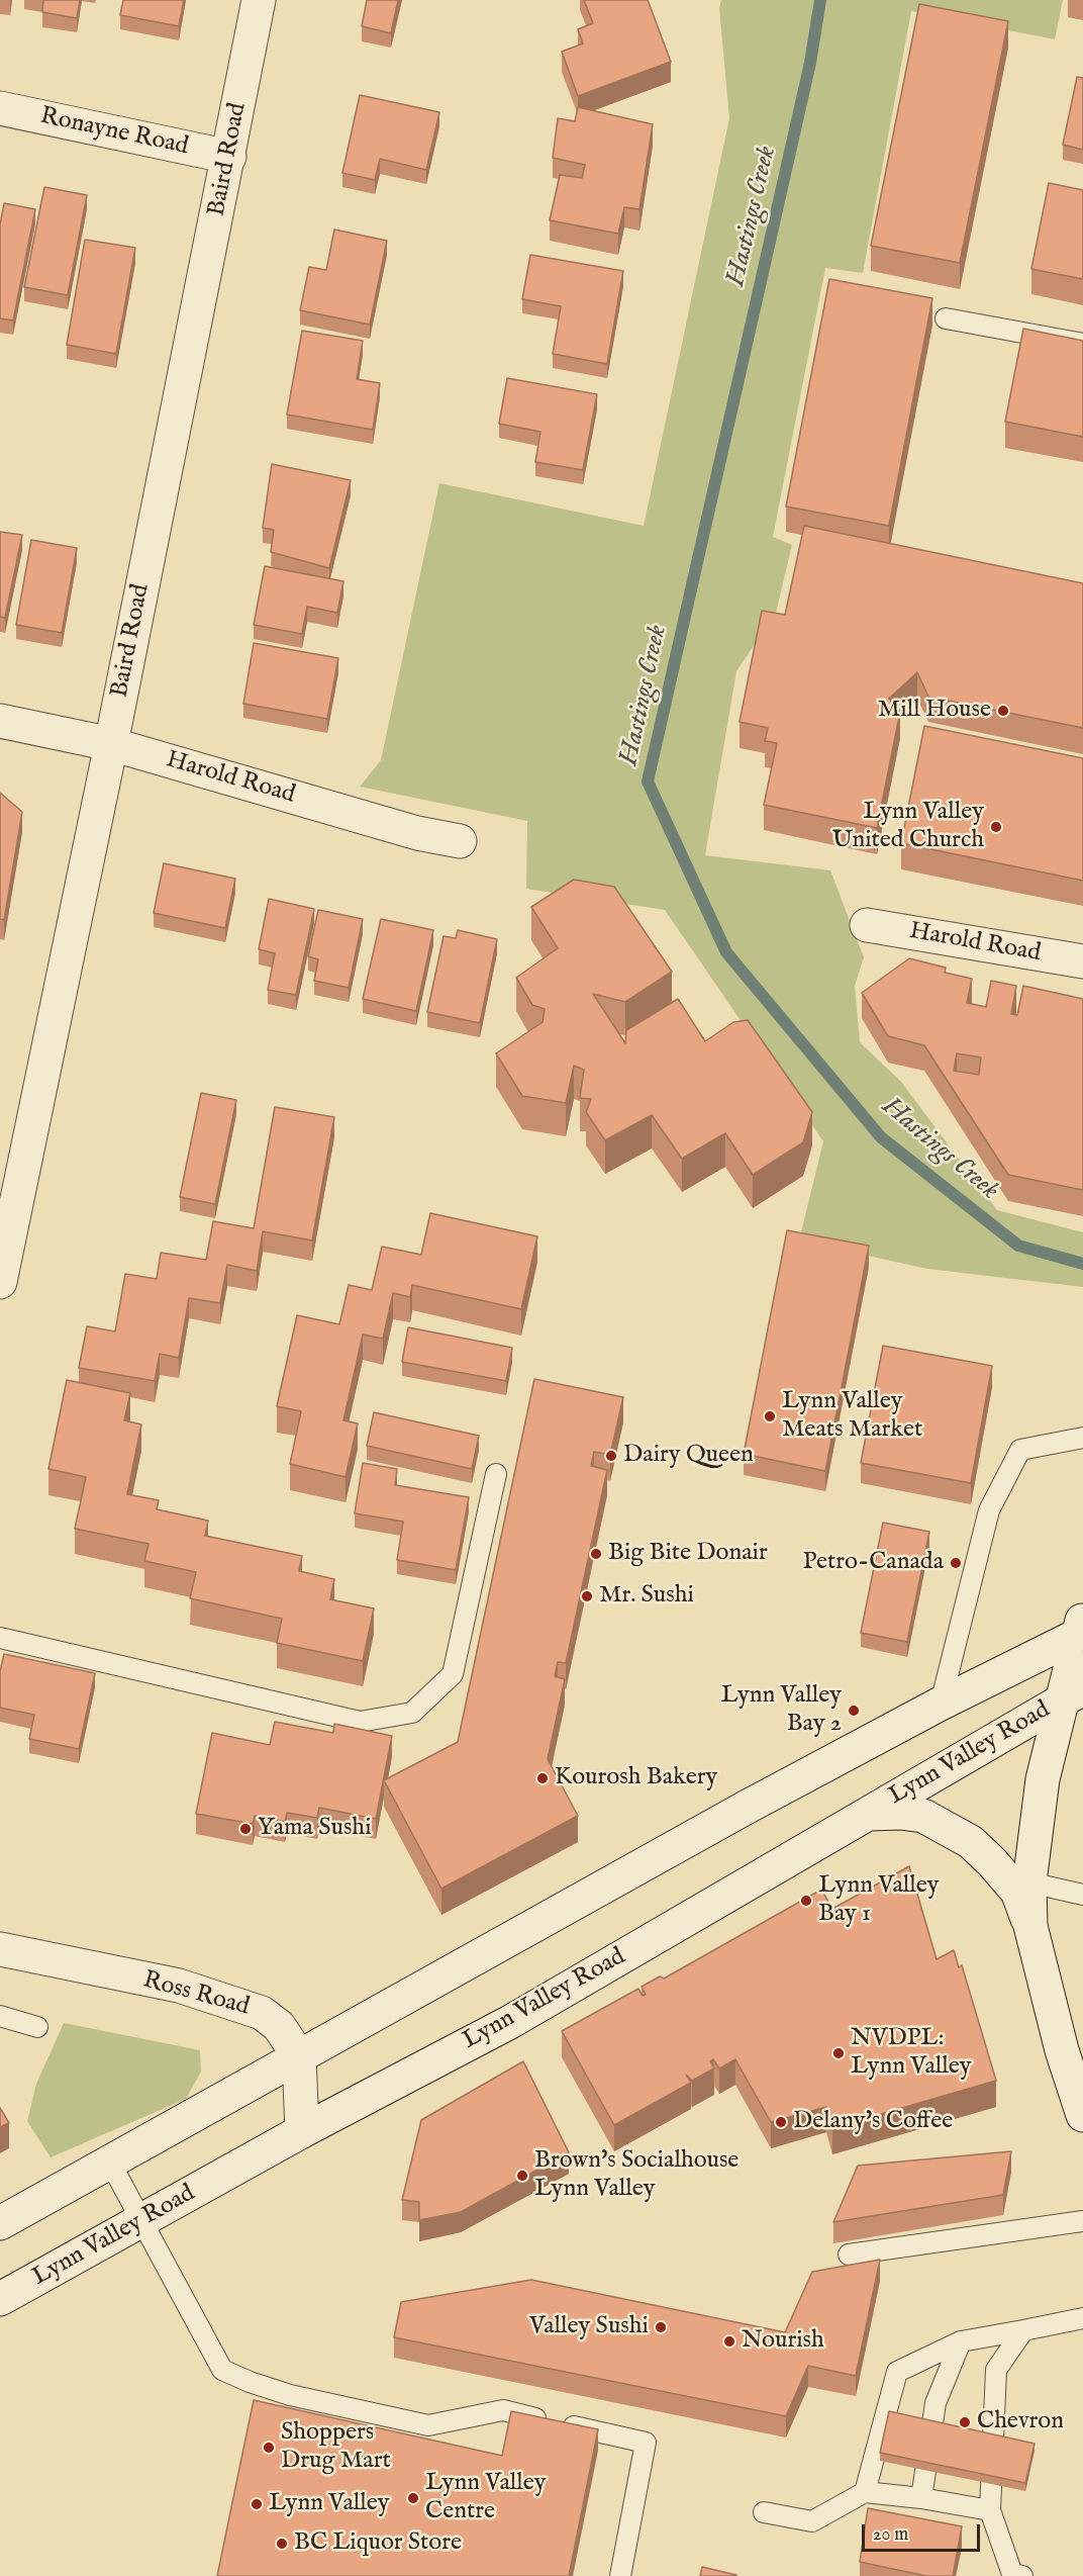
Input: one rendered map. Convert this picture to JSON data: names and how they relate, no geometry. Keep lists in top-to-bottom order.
{
  "streets": {
    "main road": [
      "Ronayne Road",
      "Baird Road",
      "Harold Road",
      "Lynn Valley Road",
      "Ross Road"
    ]
  },
  "crossings": [
    ["Ronayne Road", "Baird Road"],
    ["Baird Road", "Harold Road"]
  ],
  "water": ["Hastings Creek"],
  "places": [
    "Mill House",
    "Lynn Valley United Church",
    "Lynn Valley Meats Market",
    "Dairy Queen",
    "Big Bite Donair",
    "Petro-Canada",
    "Mr. Sushi",
    "Lynn Valley Bay 2",
    "Kourosh Bakery",
    "Yama Sushi",
    "Lynn Valley Bay 1",
    "NVDPL: Lynn Valley",
    "Delany's Coffee",
    "Brown's Socialhouse Lynn Valley",
    "Valley Sushi",
    "Nourish",
    "Chevron",
    "Shoppers Drug Mart",
    "Lynn Valley Centre",
    "Lynn Valley",
    "BC Liquor Store"
  ],
  "scale_bar": "20 m"
}
